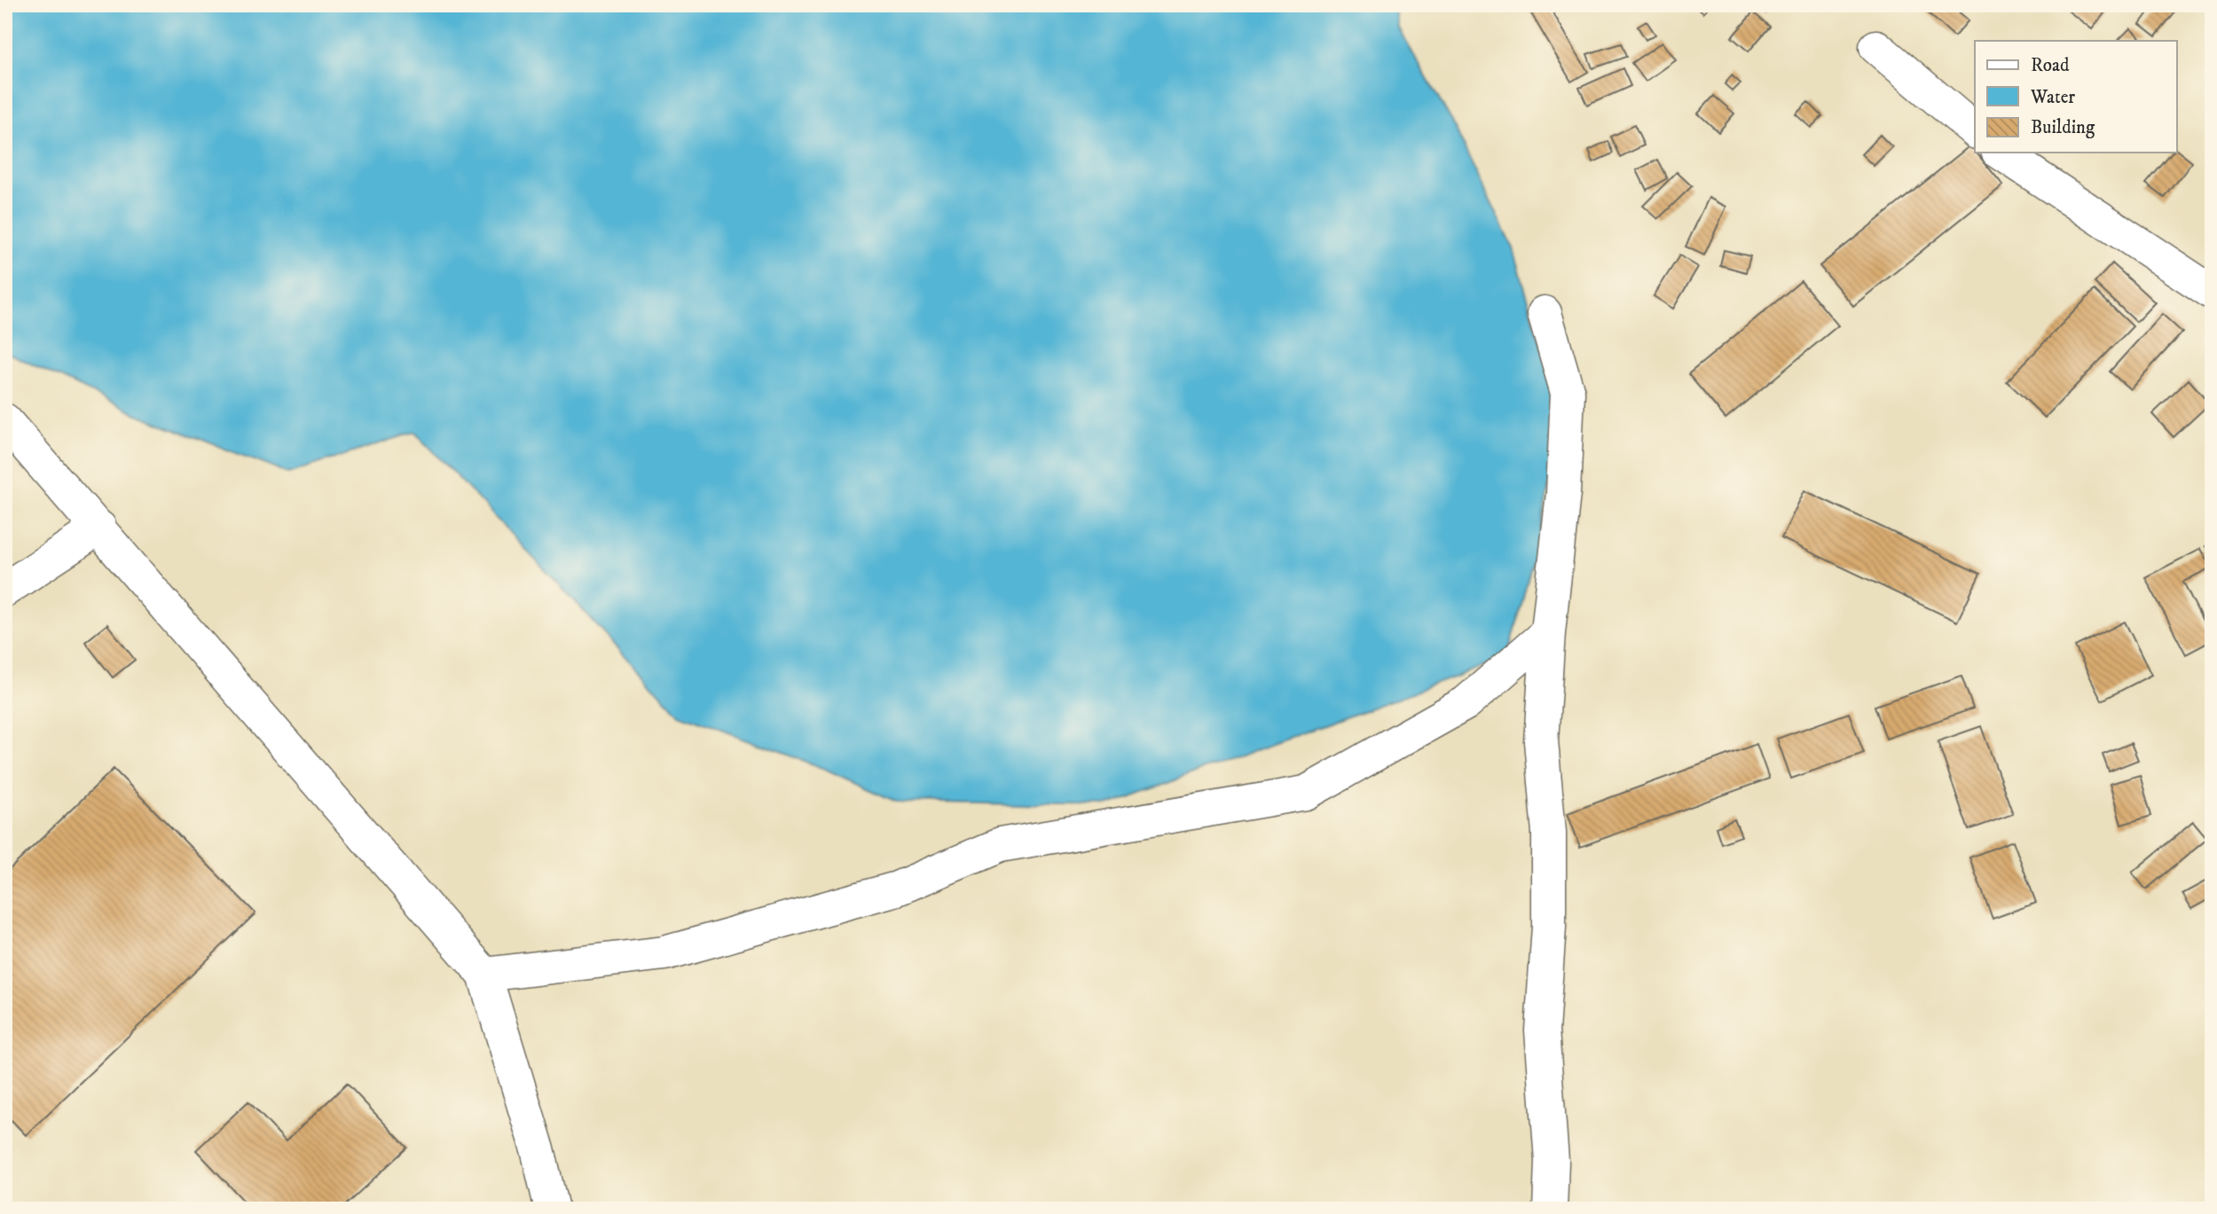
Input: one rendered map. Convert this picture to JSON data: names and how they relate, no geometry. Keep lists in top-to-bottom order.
{
  "legend": ["Road", "Water", "Building"]
}
